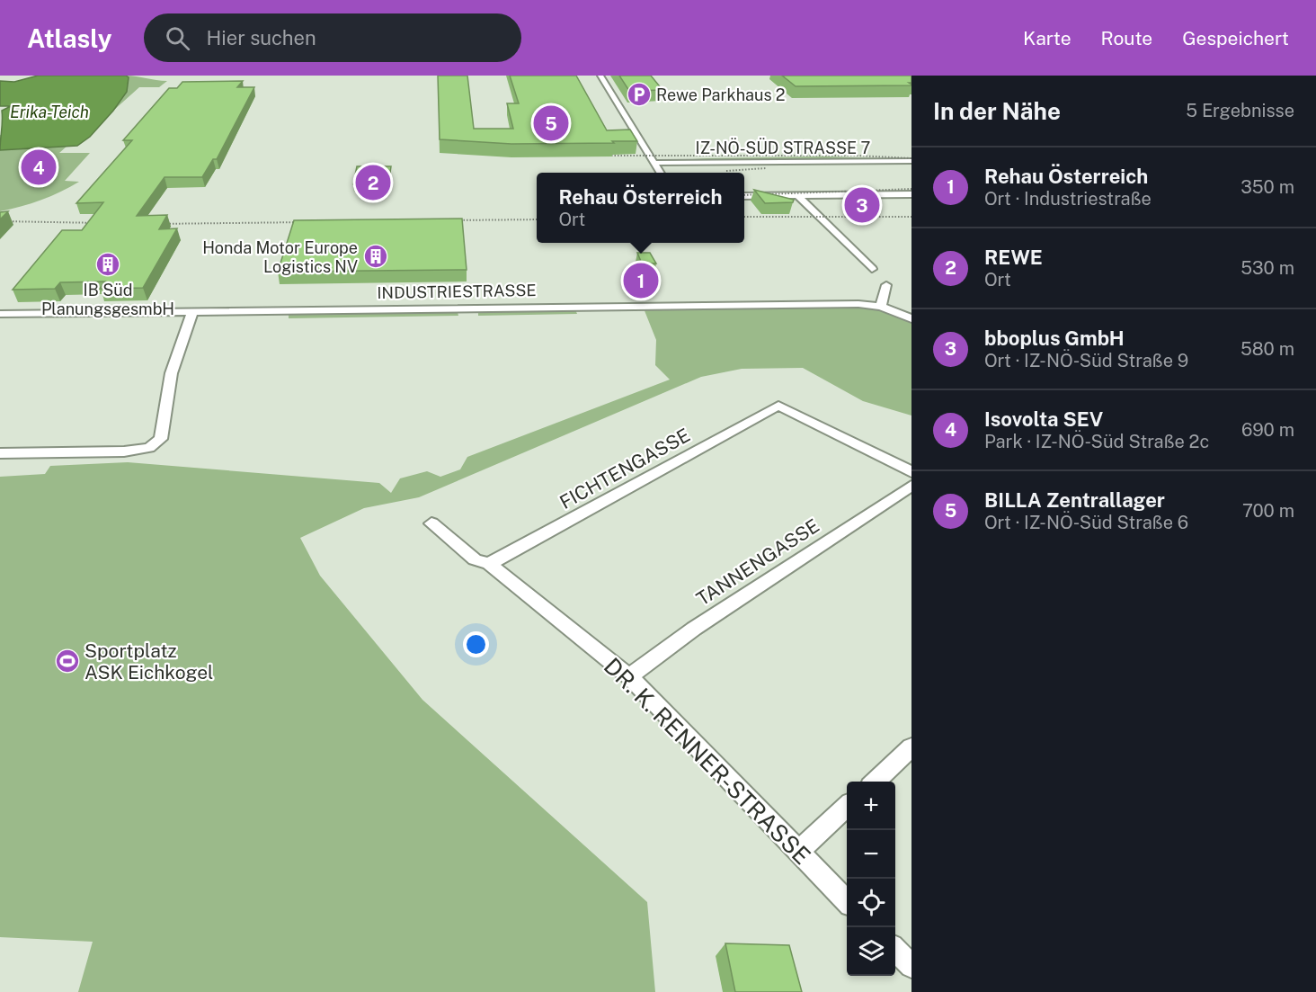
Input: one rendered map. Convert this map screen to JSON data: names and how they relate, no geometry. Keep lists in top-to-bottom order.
{
  "streets": {
    "street": [
      "IZ-NÖ-SÜD STRASSE 7",
      "INDUSTRIESTRASSE",
      "FICHTENGASSE",
      "TANNENGASSE",
      "DR. K. RENNER-STRASSE"
    ]
  },
  "crossings": [
    ["FICHTENGASSE", "DR. K. RENNER-STRASSE"],
    ["TANNENGASSE", "DR. K. RENNER-STRASSE"]
  ],
  "water": ["Erika-Teich"],
  "places": {
    "parking": ["Rewe Parkhaus 2"],
    "building": ["Honda Motor Europe Logistics NV", "IB Süd PlanungsgesmbH"],
    "sports": ["Sportplatz ASK Eichkogel"]
  },
  "page": {
    "header": "Atlasly",
    "search": "Hier suchen",
    "nav": ["Karte", "Route", "Gespeichert"],
    "heading": ["In der Nähe", "5 Ergebnisse"],
    "pins": [
      "5",
      "4",
      "2",
      "3",
      "1"
    ],
    "list": [
      {
        "mark": "1",
        "name": "Rehau Österreich",
        "note": "Ort · Industriestraße",
        "value": "350 m"
      },
      {
        "mark": "2",
        "name": "REWE",
        "note": "Ort",
        "value": "530 m"
      },
      {
        "mark": "3",
        "name": "bboplus GmbH",
        "note": "Ort · IZ-NÖ-Süd Straße 9",
        "value": "580 m"
      },
      {
        "mark": "4",
        "name": "Isovolta SEV",
        "note": "Park · IZ-NÖ-Süd Straße 2c",
        "value": "690 m"
      },
      {
        "mark": "5",
        "name": "BILLA Zentrallager",
        "note": "Ort · IZ-NÖ-Süd Straße 6",
        "value": "700 m"
      }
    ],
    "popup": ["Rehau Österreich", "Ort"],
    "map_buttons": ["+", "−"]
  }
}
